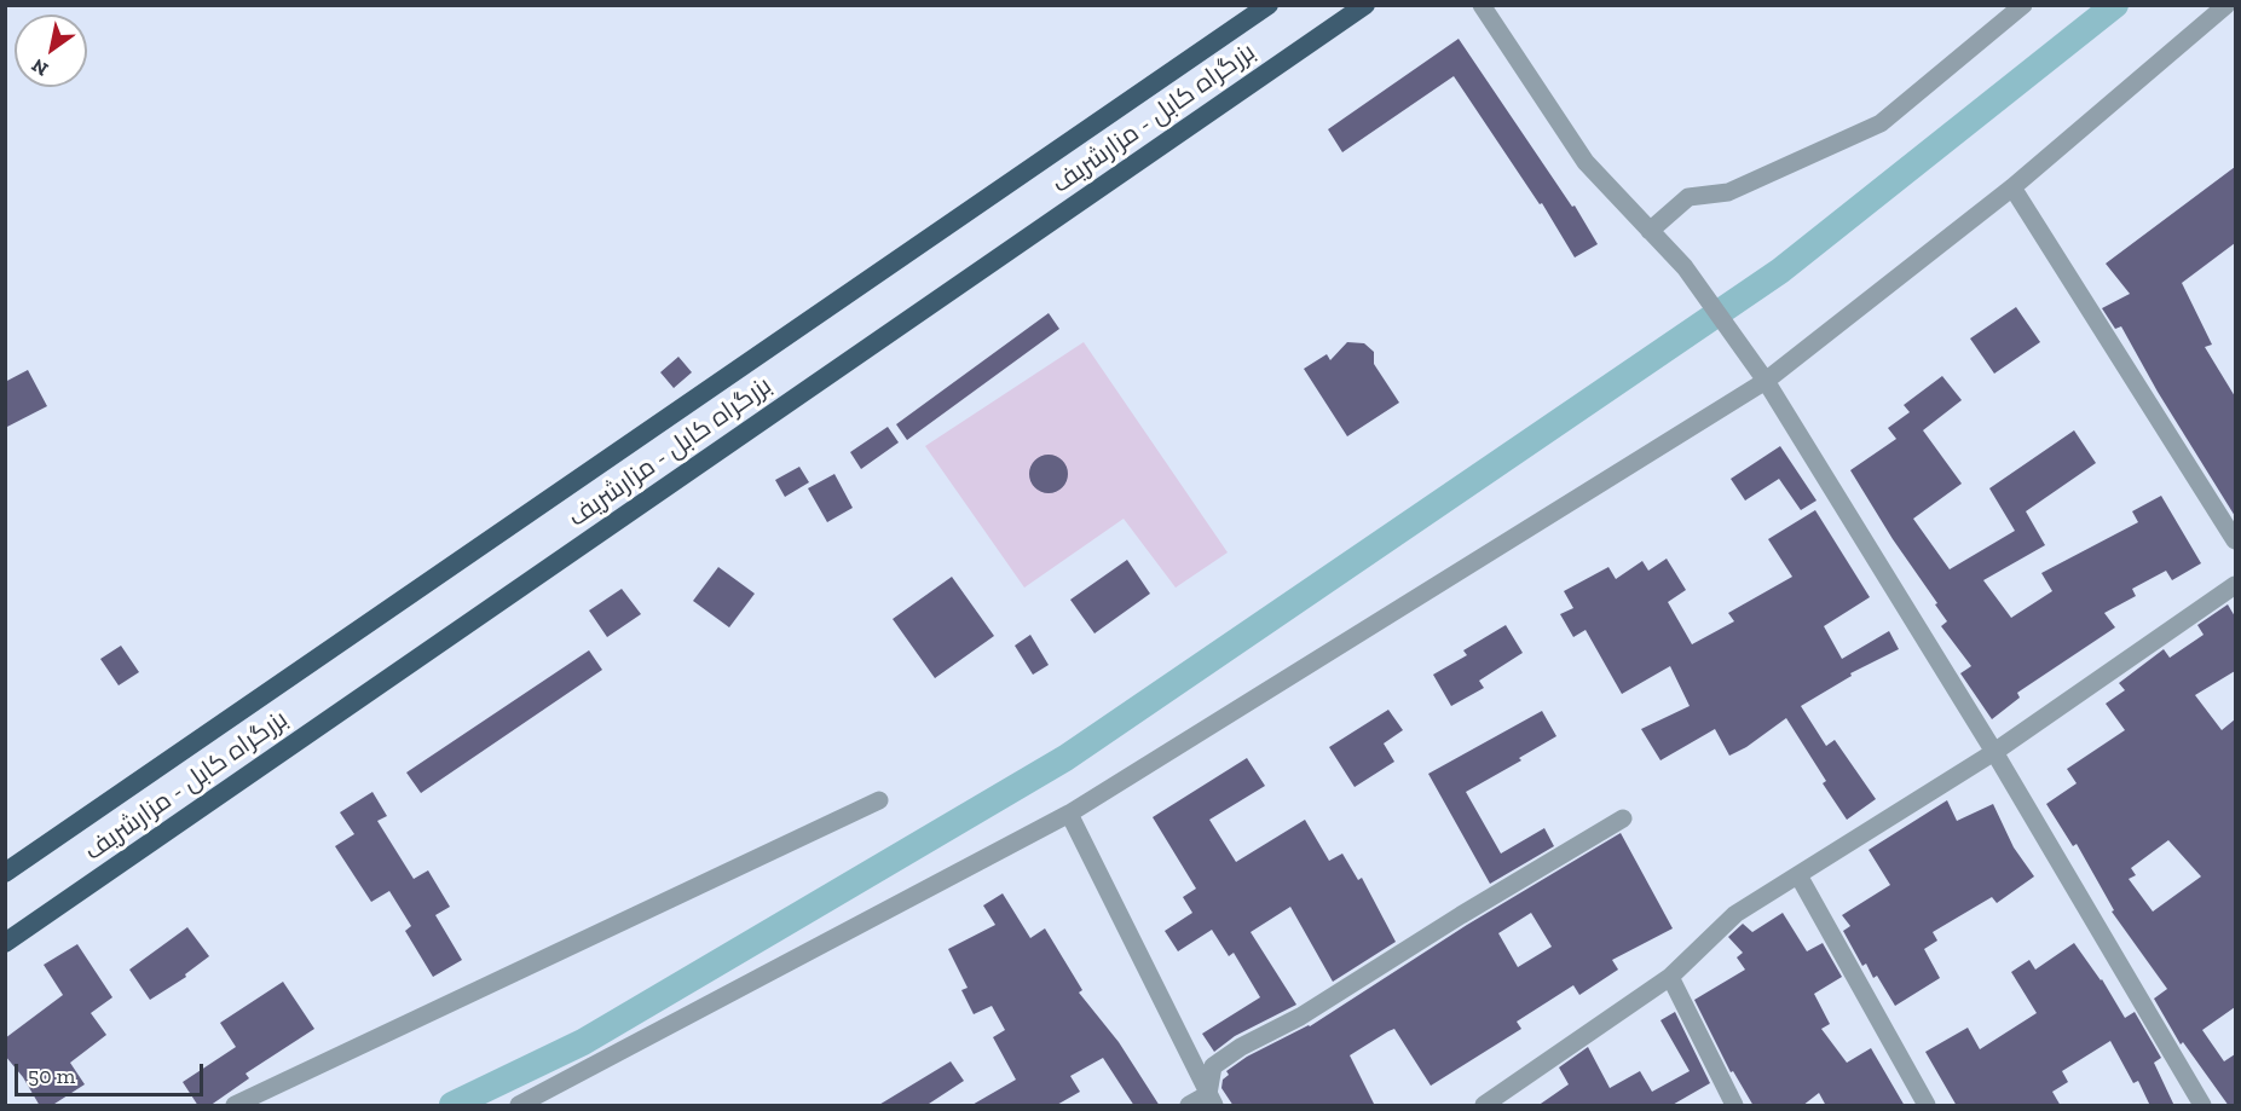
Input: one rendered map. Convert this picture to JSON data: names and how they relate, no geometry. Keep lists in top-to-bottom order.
{
  "streets": {
    "highway": ["بزرگراه کابل - مزارشریف"]
  },
  "scale_bar": "50 m",
  "north": "bottom left"
}
